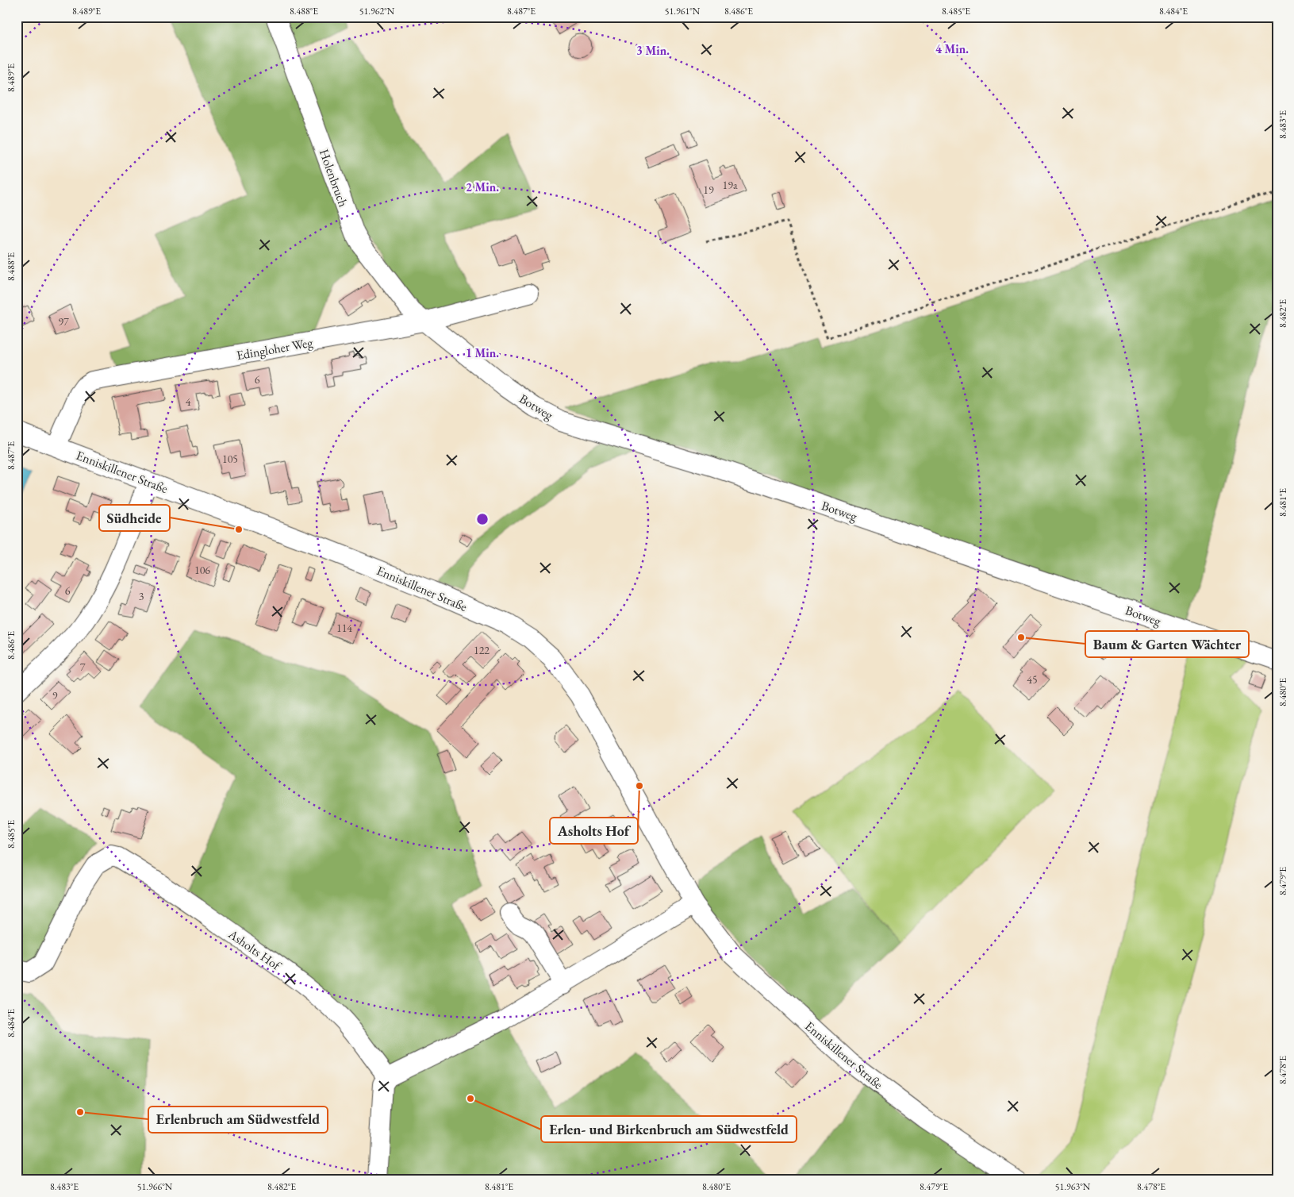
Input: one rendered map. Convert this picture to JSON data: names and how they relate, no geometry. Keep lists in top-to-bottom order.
{
  "streets": {
    "street": [
      "Holenbruch",
      "Edingloher Weg",
      "Botweg",
      "Enniskillener Straße",
      "Asholts Hof"
    ]
  },
  "crossings": [
    ["Holenbruch", "Edingloher Weg"],
    ["Holenbruch", "Botweg"],
    ["Edingloher Weg", "Botweg"],
    ["Edingloher Weg", "Enniskillener Straße"]
  ],
  "places": [
    "Südheide",
    "Baum & Garten Wächter",
    "Asholts Hof",
    "Erlen- und Birkenbruch am Südwestfeld",
    "Erlenbruch am Südwestfeld"
  ],
  "house_numbers": [
    "19a",
    "19",
    "97",
    "6",
    "4",
    "105",
    "106",
    "6",
    "3",
    "114",
    "122",
    "7",
    "45",
    "9"
  ],
  "coordinates": [
    "8.489°E",
    "8.488°E",
    "51.962°N",
    "8.487°E",
    "51.961°N",
    "8.486°E",
    "8.485°E",
    "8.484°E",
    "8.483°E",
    "8.482°E",
    "8.481°E",
    "8.480°E",
    "8.479°E",
    "8.478°E",
    "51.966°N",
    "51.963°N"
  ],
  "rings": [
    "4 Min.",
    "3 Min.",
    "2 Min.",
    "1 Min."
  ]
}
